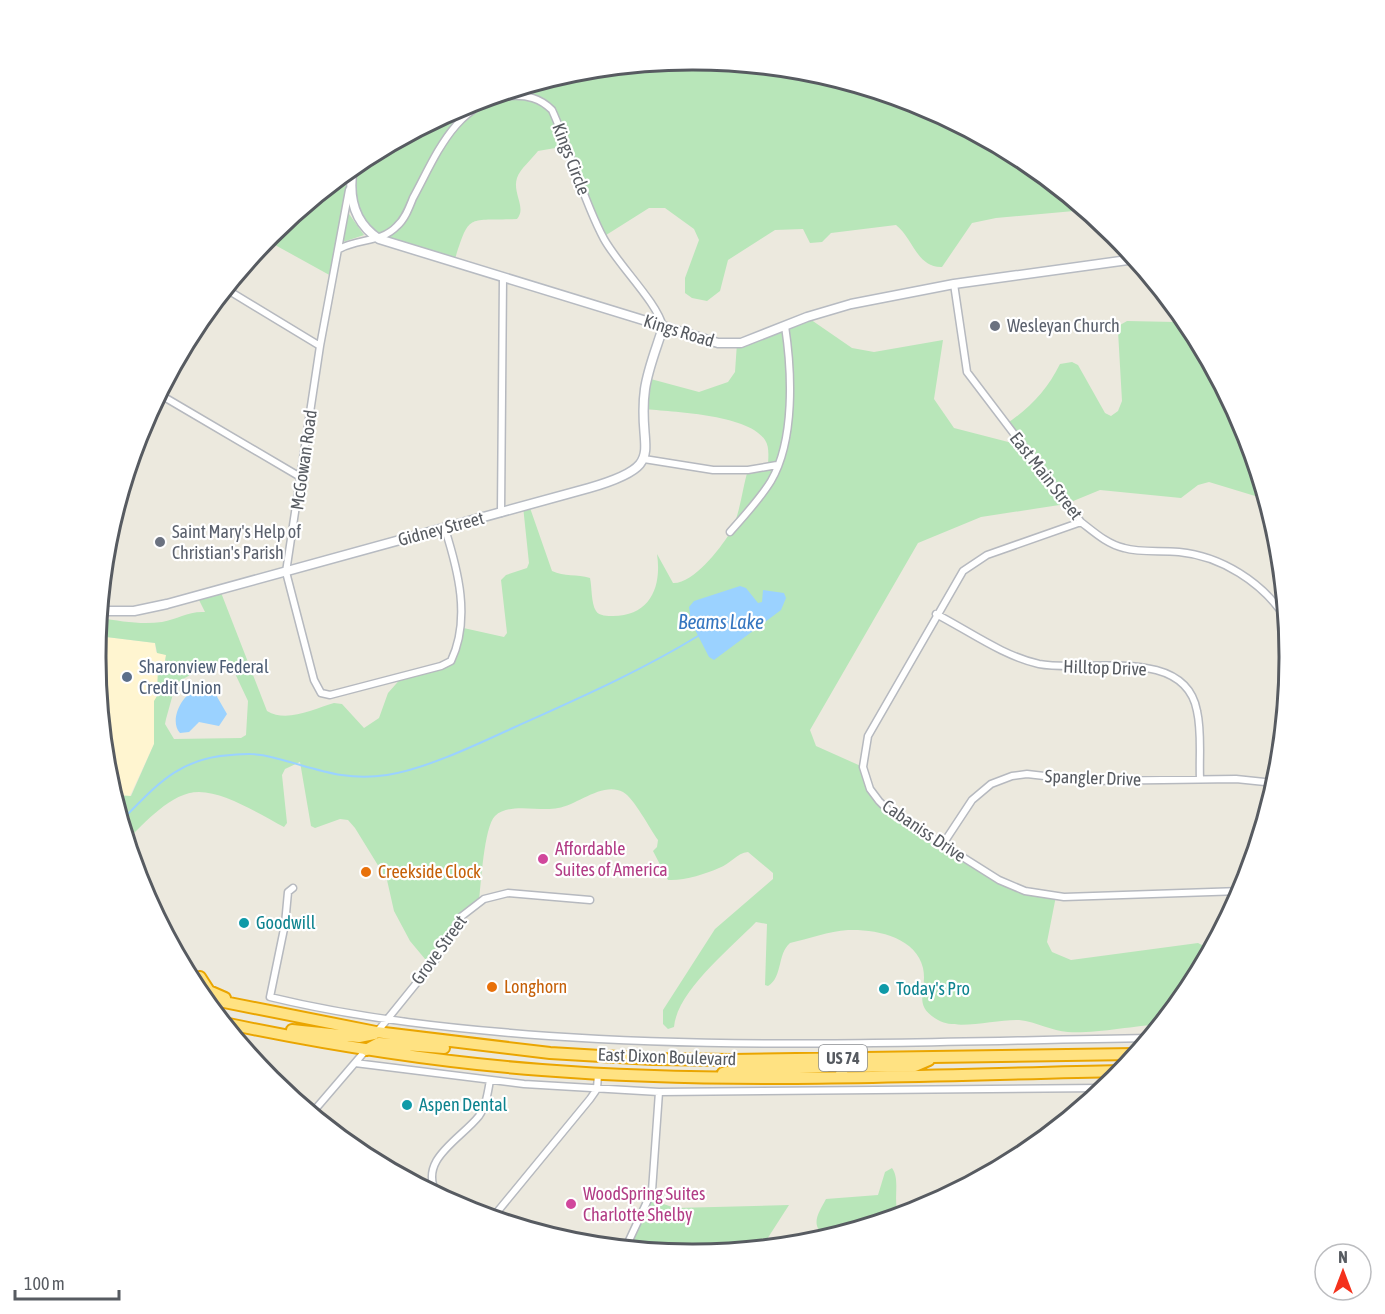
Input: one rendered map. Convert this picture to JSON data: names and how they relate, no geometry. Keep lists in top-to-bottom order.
{
  "streets": {
    "highway": ["East Dixon Boulevard", "US 74"],
    "street": [
      "Kings Circle",
      "Kings Road",
      "McGowan Road",
      "East Main Street",
      "Gidney Street",
      "Hilltop Drive",
      "Spangler Drive",
      "Cabaniss Drive",
      "Grove Street"
    ]
  },
  "crossings": [
    ["Kings Circle", "Kings Road"],
    ["Kings Road", "McGowan Road"],
    ["Kings Road", "East Main Street"],
    ["McGowan Road", "Gidney Street"],
    ["East Main Street", "Cabaniss Drive"],
    ["Hilltop Drive", "Spangler Drive"],
    ["Hilltop Drive", "Cabaniss Drive"],
    ["Spangler Drive", "Cabaniss Drive"],
    ["Grove Street", "East Dixon Boulevard"]
  ],
  "water": ["Beams Lake"],
  "places": [
    "Wesleyan Church",
    "Saint Mary's Help of Christian's Parish",
    "Sharonview Federal Credit Union",
    "Affordable Suites of America",
    "Creekside Clock",
    "Goodwill",
    "Longhorn",
    "Today's Pro",
    "Aspen Dental",
    "WoodSpring Suites Charlotte Shelby"
  ],
  "scale_bar": "100 m",
  "north": "top"
}
